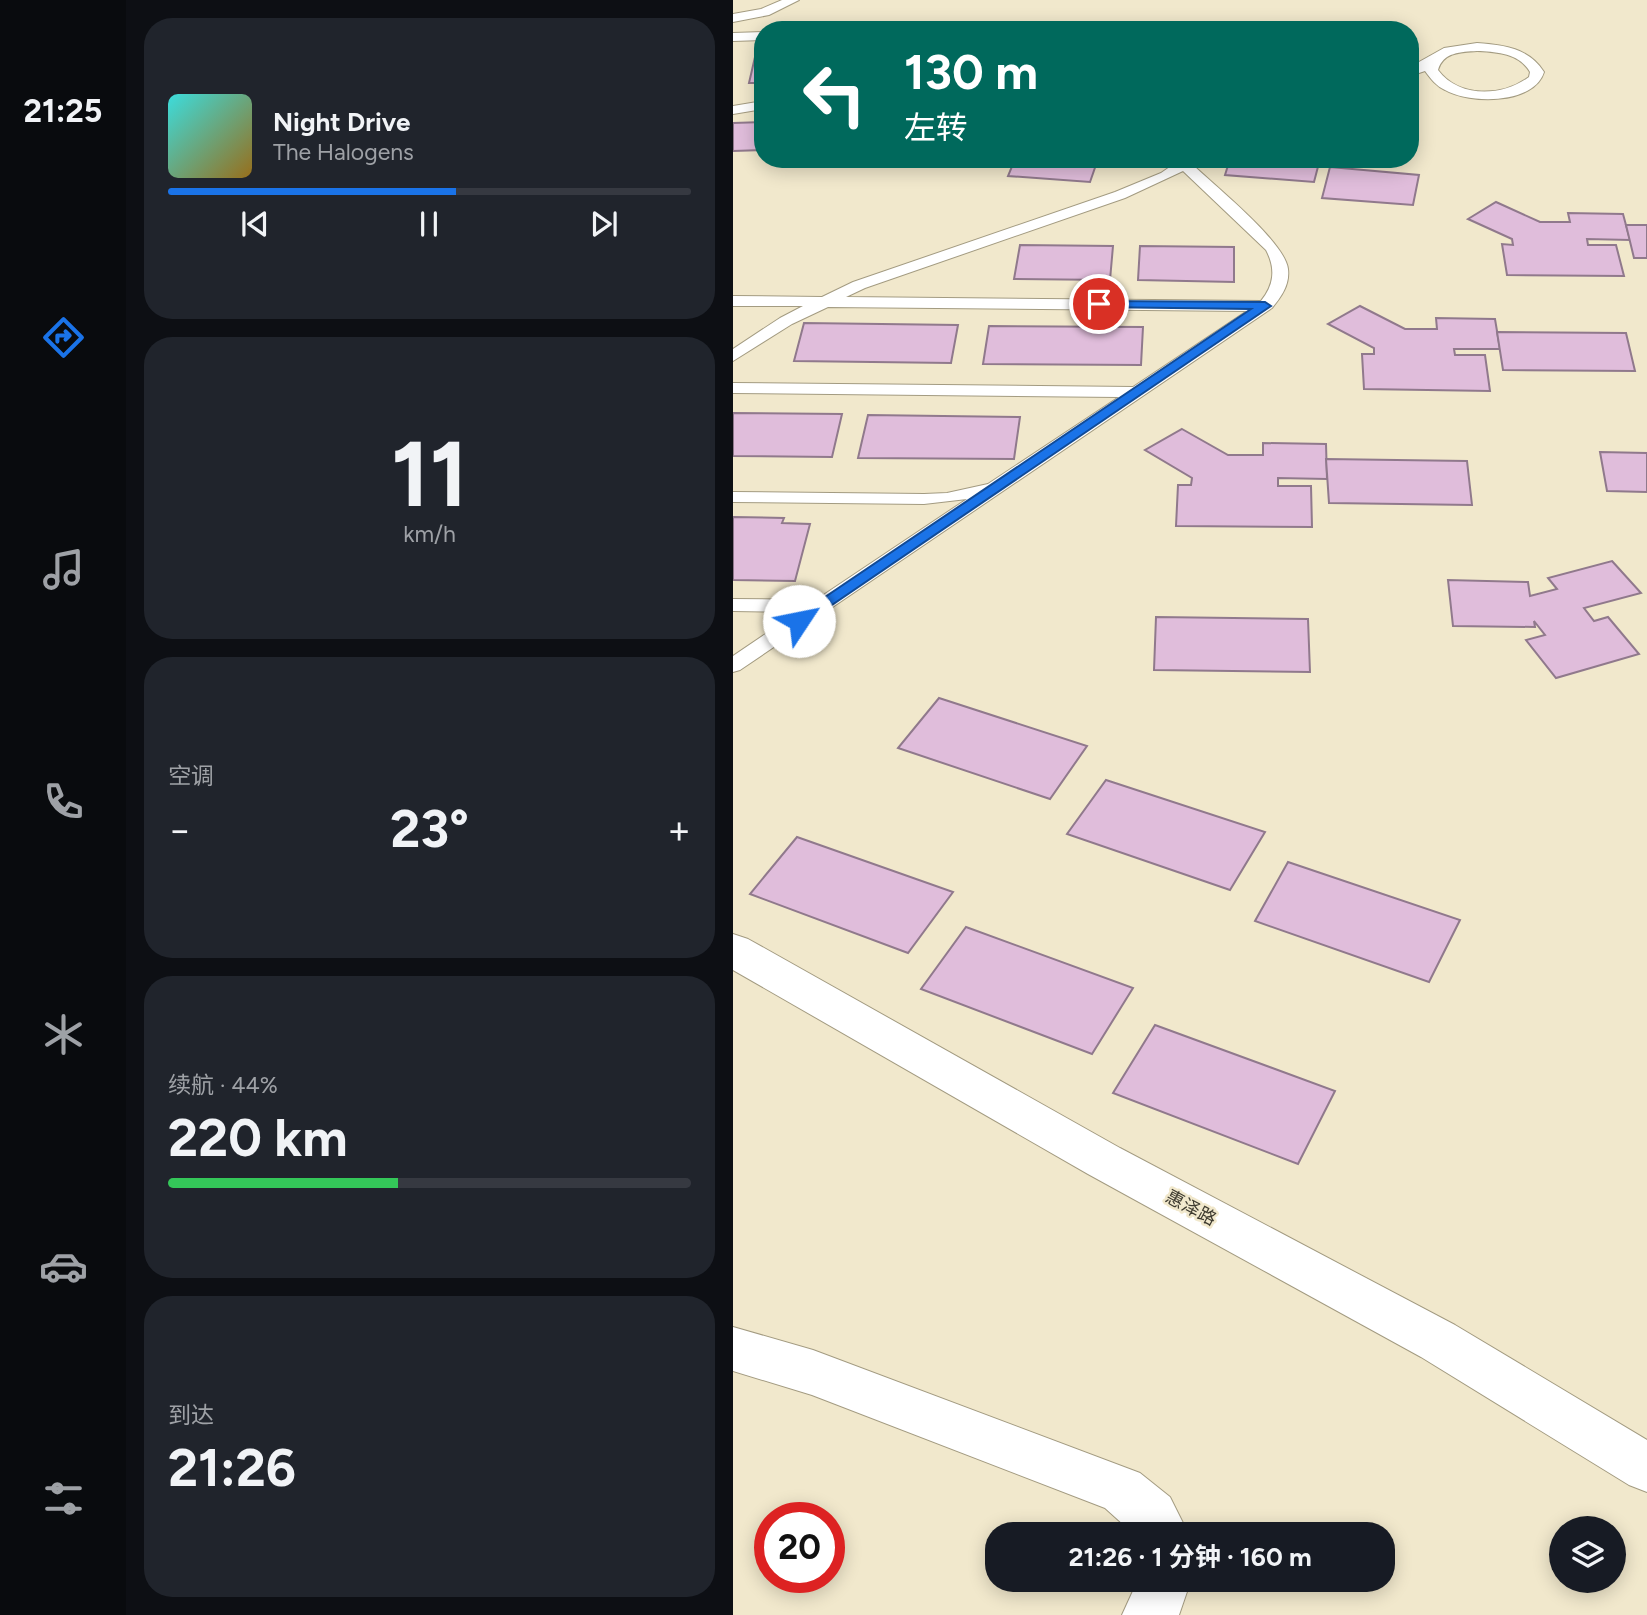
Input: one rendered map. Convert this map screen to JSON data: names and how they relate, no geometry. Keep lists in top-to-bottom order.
{
  "streets": {
    "street": ["惠泽路"]
  },
  "page": {
    "tabs": "21:25",
    "turn": ["130 m", "左转"],
    "song": ["Night Drive", "The Halogens"],
    "tile": [
      ["11", "km/h"],
      "空调",
      ["续航 · 44%", "220 km"],
      ["到达", "21:26"]
    ],
    "heat": ["−", "23°", "+"],
    "limit": "20",
    "trip": "21:26 · 1 分钟 · 160 m"
  }
}
